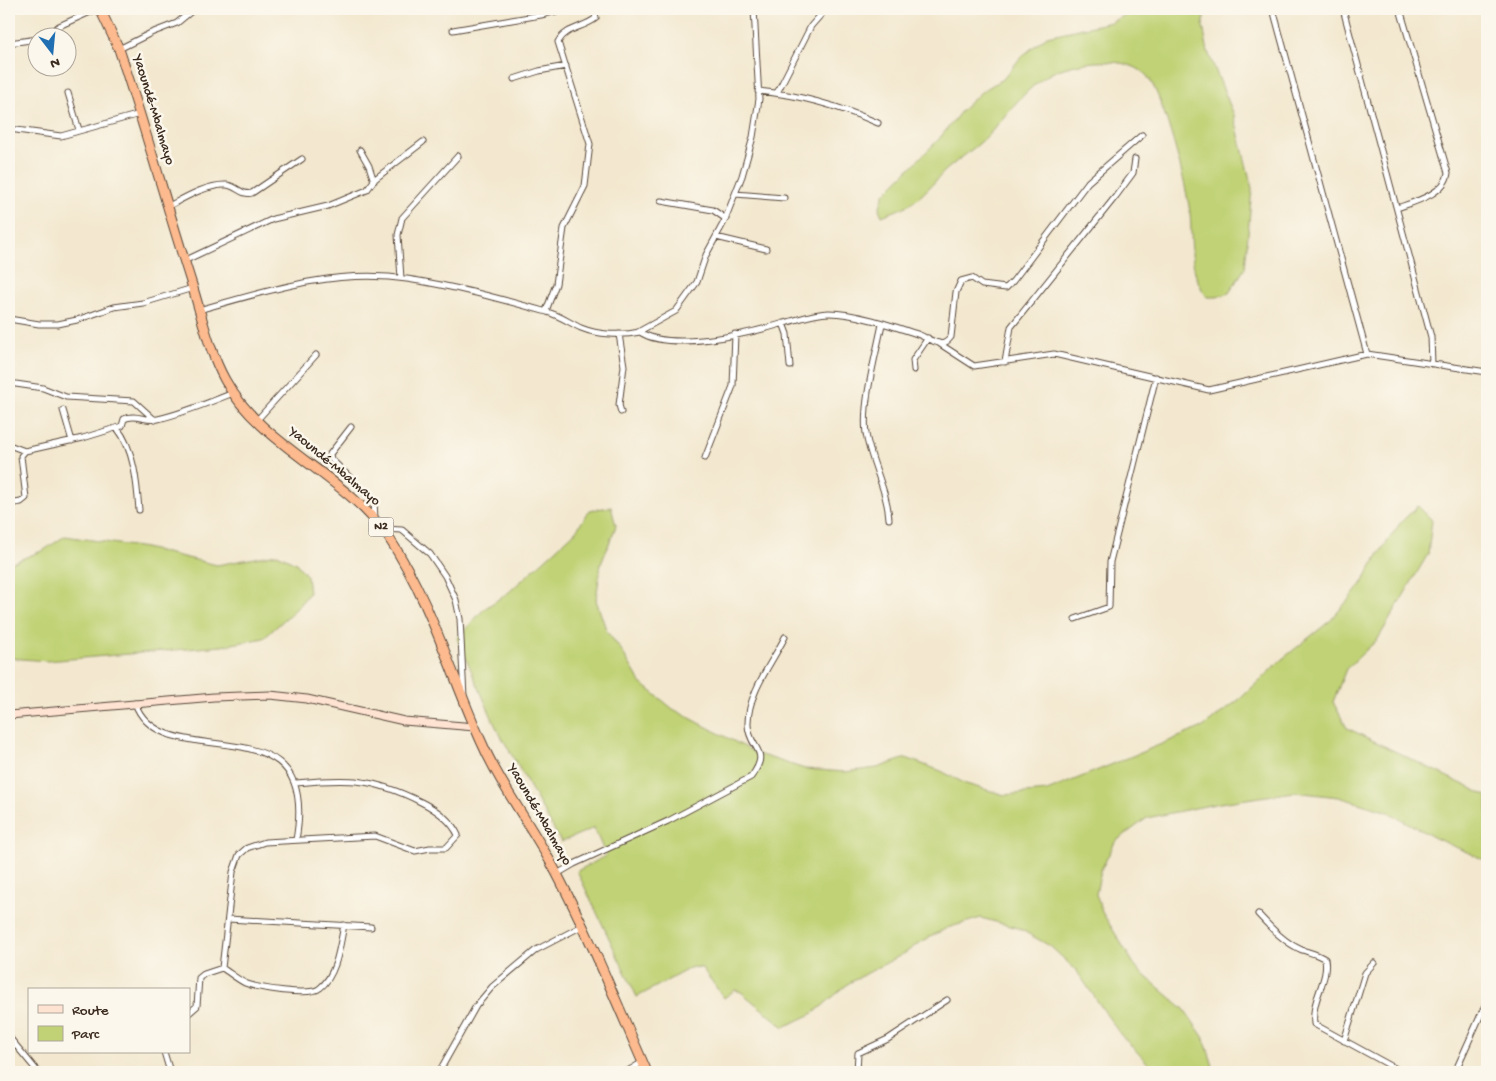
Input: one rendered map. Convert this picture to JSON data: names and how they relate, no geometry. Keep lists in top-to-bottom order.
{
  "streets": {
    "highway": ["Yaoundé-Mbalmayo", "N2"]
  },
  "legend": ["Route", "Parc"],
  "north": "bottom"
}
